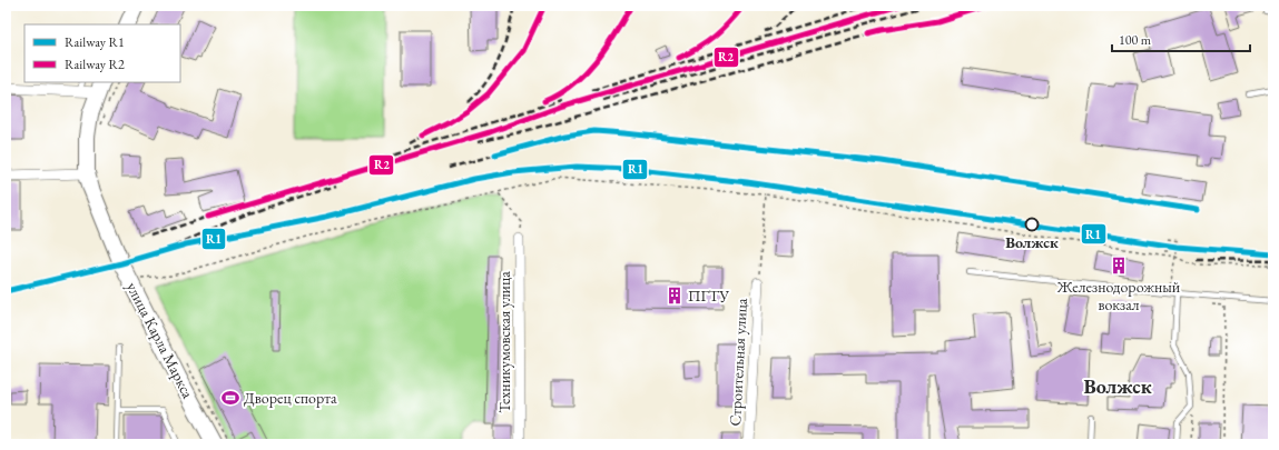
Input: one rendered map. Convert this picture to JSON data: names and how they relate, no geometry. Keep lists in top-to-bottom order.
{
  "streets": {
    "main road": ["улица Карла Маркса"],
    "street": ["Техникумовская улица", "Строительная улица"]
  },
  "districts": ["Волжск"],
  "places": {
    "other": ["Волжск"],
    "building": ["Железнодорожный вокзал", "ПГТУ"],
    "sports": ["Дворец спорта"]
  },
  "lines": ["rail line R2", "rail line R1"],
  "legend": ["Railway R1", "Railway R2"],
  "scale_bar": "100 m"
}
